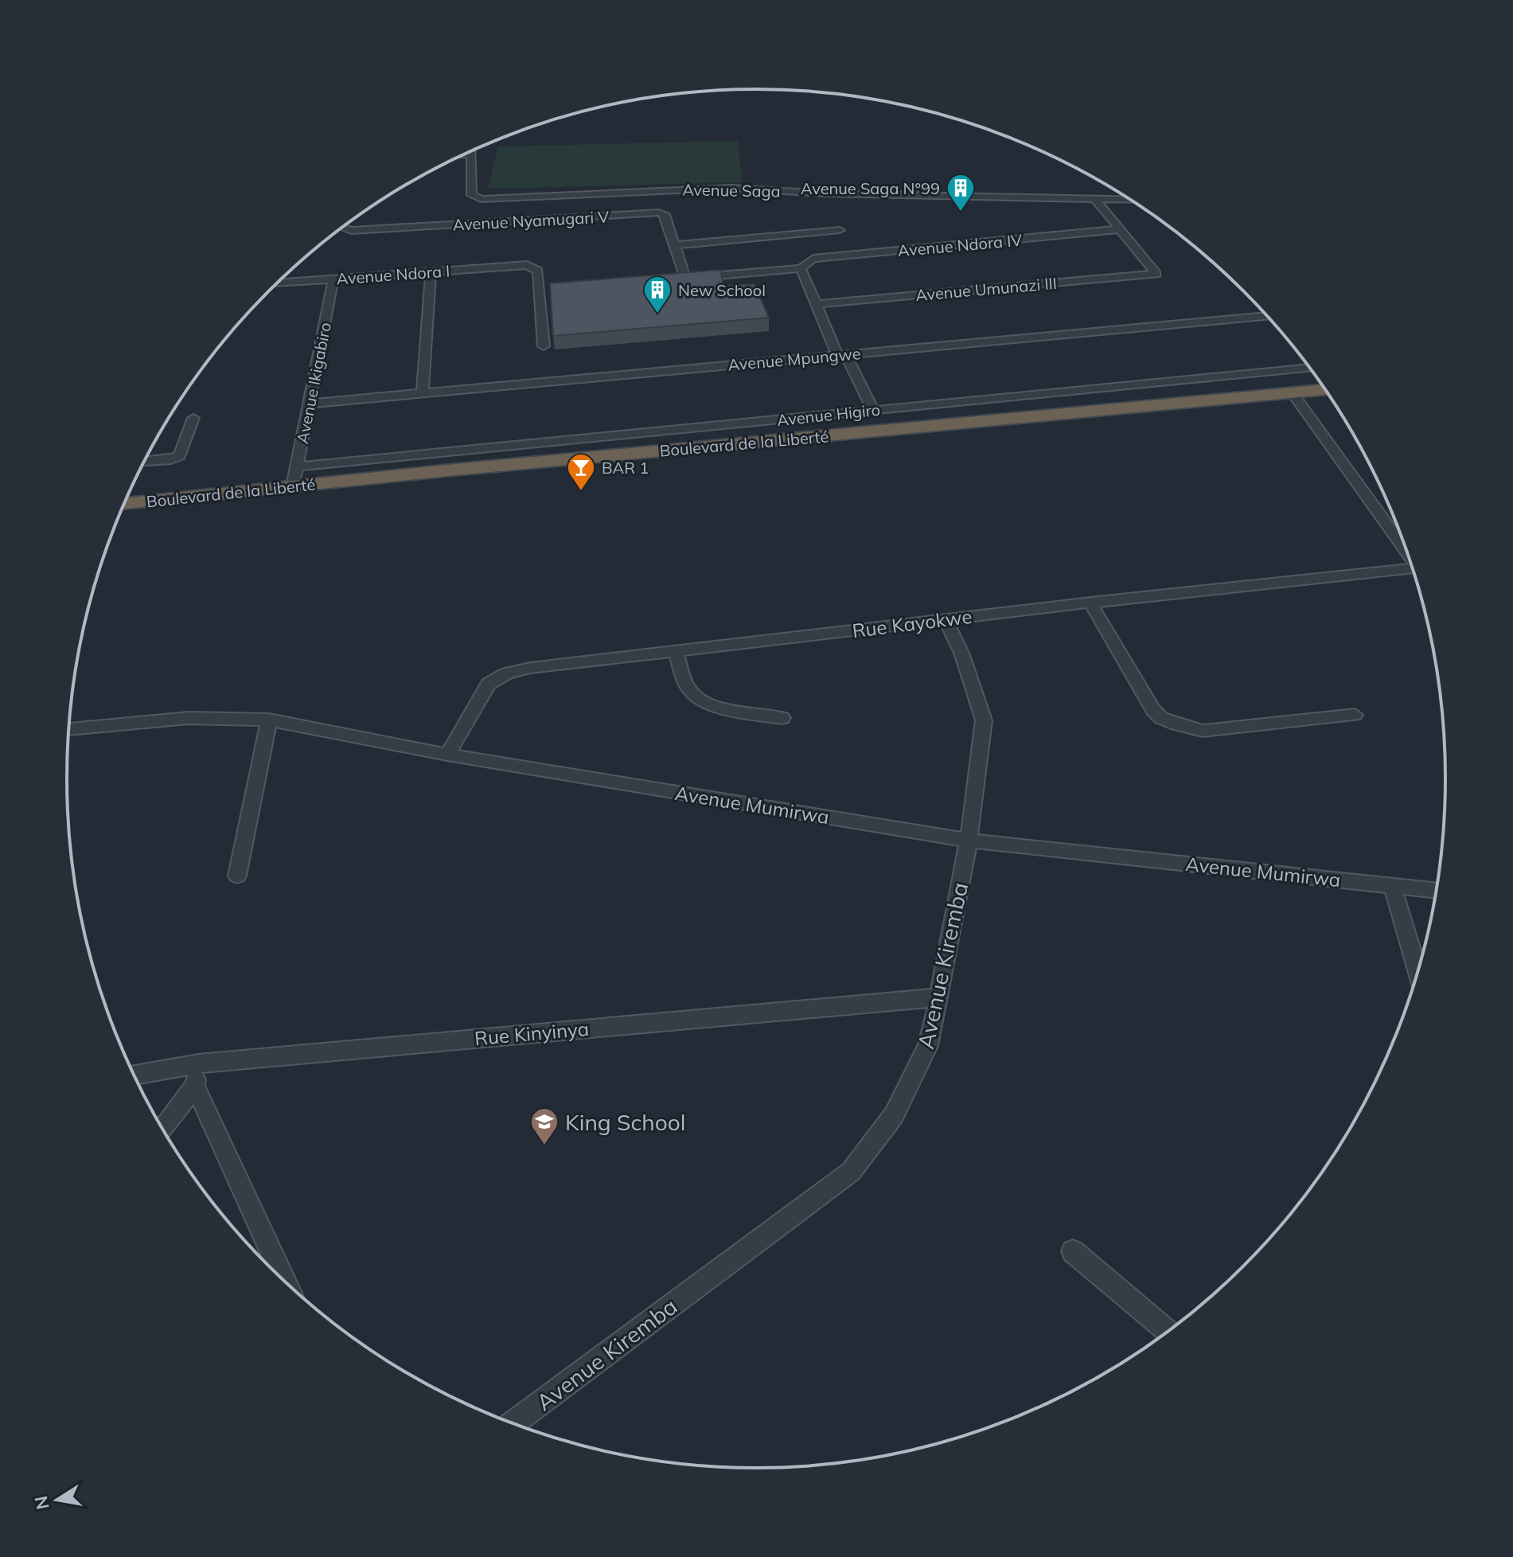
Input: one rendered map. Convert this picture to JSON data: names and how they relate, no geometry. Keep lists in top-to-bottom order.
{
  "streets": {
    "highway": ["Boulevard de la Liberté"],
    "street": [
      "Avenue Saga",
      "Avenue Nyamugari V",
      "Avenue Ndora IV",
      "Avenue Ndora I",
      "Avenue Umunazi III",
      "Avenue Mpungwe",
      "Avenue Ikigabiro",
      "Avenue Higiro",
      "Rue Kayokwe",
      "Avenue Mumirwa",
      "Avenue Kiremba",
      "Rue Kinyinya"
    ]
  },
  "crossings": [
    ["Avenue Nyamugari V", "Avenue Ndora IV"],
    ["Avenue Ndora IV", "Avenue Umunazi III"],
    ["Avenue Ndora I", "Avenue Ikigabiro"],
    ["Avenue Mpungwe", "Avenue Ikigabiro"],
    ["Avenue Ikigabiro", "Avenue Higiro"],
    ["Avenue Ikigabiro", "Boulevard de la Liberté"],
    ["Rue Kayokwe", "Avenue Mumirwa"],
    ["Rue Kayokwe", "Avenue Kiremba"],
    ["Avenue Mumirwa", "Avenue Kiremba"],
    ["Avenue Kiremba", "Rue Kinyinya"]
  ],
  "places": {
    "building": ["Avenue Saga N°99", "New School"],
    "bar": ["BAR 1"],
    "school or university": ["King School"]
  },
  "north": "left"
}
